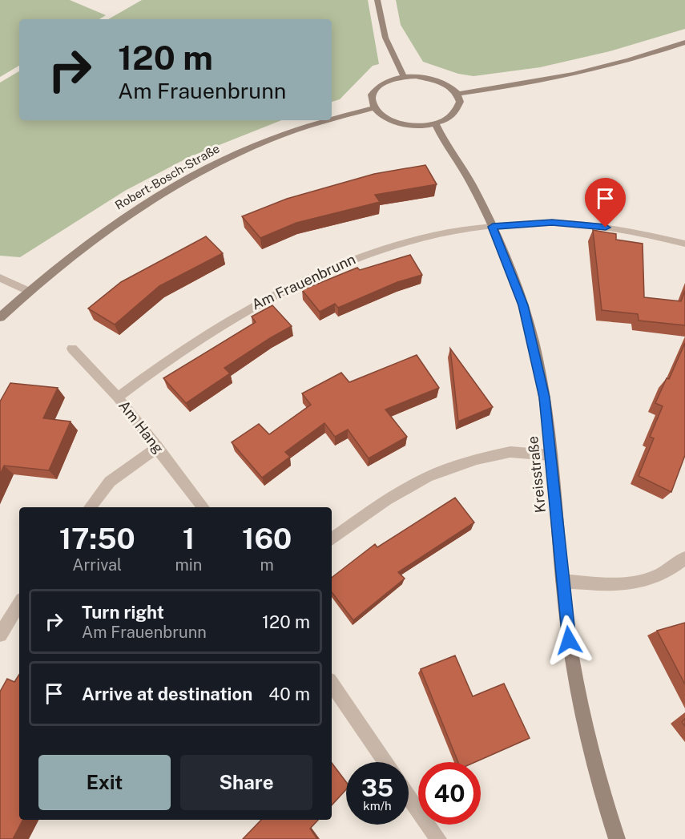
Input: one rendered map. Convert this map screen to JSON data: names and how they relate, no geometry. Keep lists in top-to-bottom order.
{
  "streets": {
    "main road": ["Robert-Bosch-Straße", "Kreisstraße"],
    "street": ["Am Frauenbrunn", "Am Hang"]
  },
  "crossings": [
    ["Am Frauenbrunn", "Am Hang"],
    ["Am Frauenbrunn", "Kreisstraße"]
  ],
  "page": {
    "turn": ["120 m", "Am Frauenbrunn"],
    "eta": [
      "17:50",
      "Arrival",
      "1",
      "min",
      "160",
      "m"
    ],
    "list": [
      {
        "name": "Turn right",
        "note": "Am Frauenbrunn",
        "value": "120 m"
      },
      {
        "name": "Arrive at destination",
        "value": "40 m"
      }
    ],
    "buttons": ["Exit", "Share"],
    "speed": "35 km/h",
    "limit": "40"
  }
}
